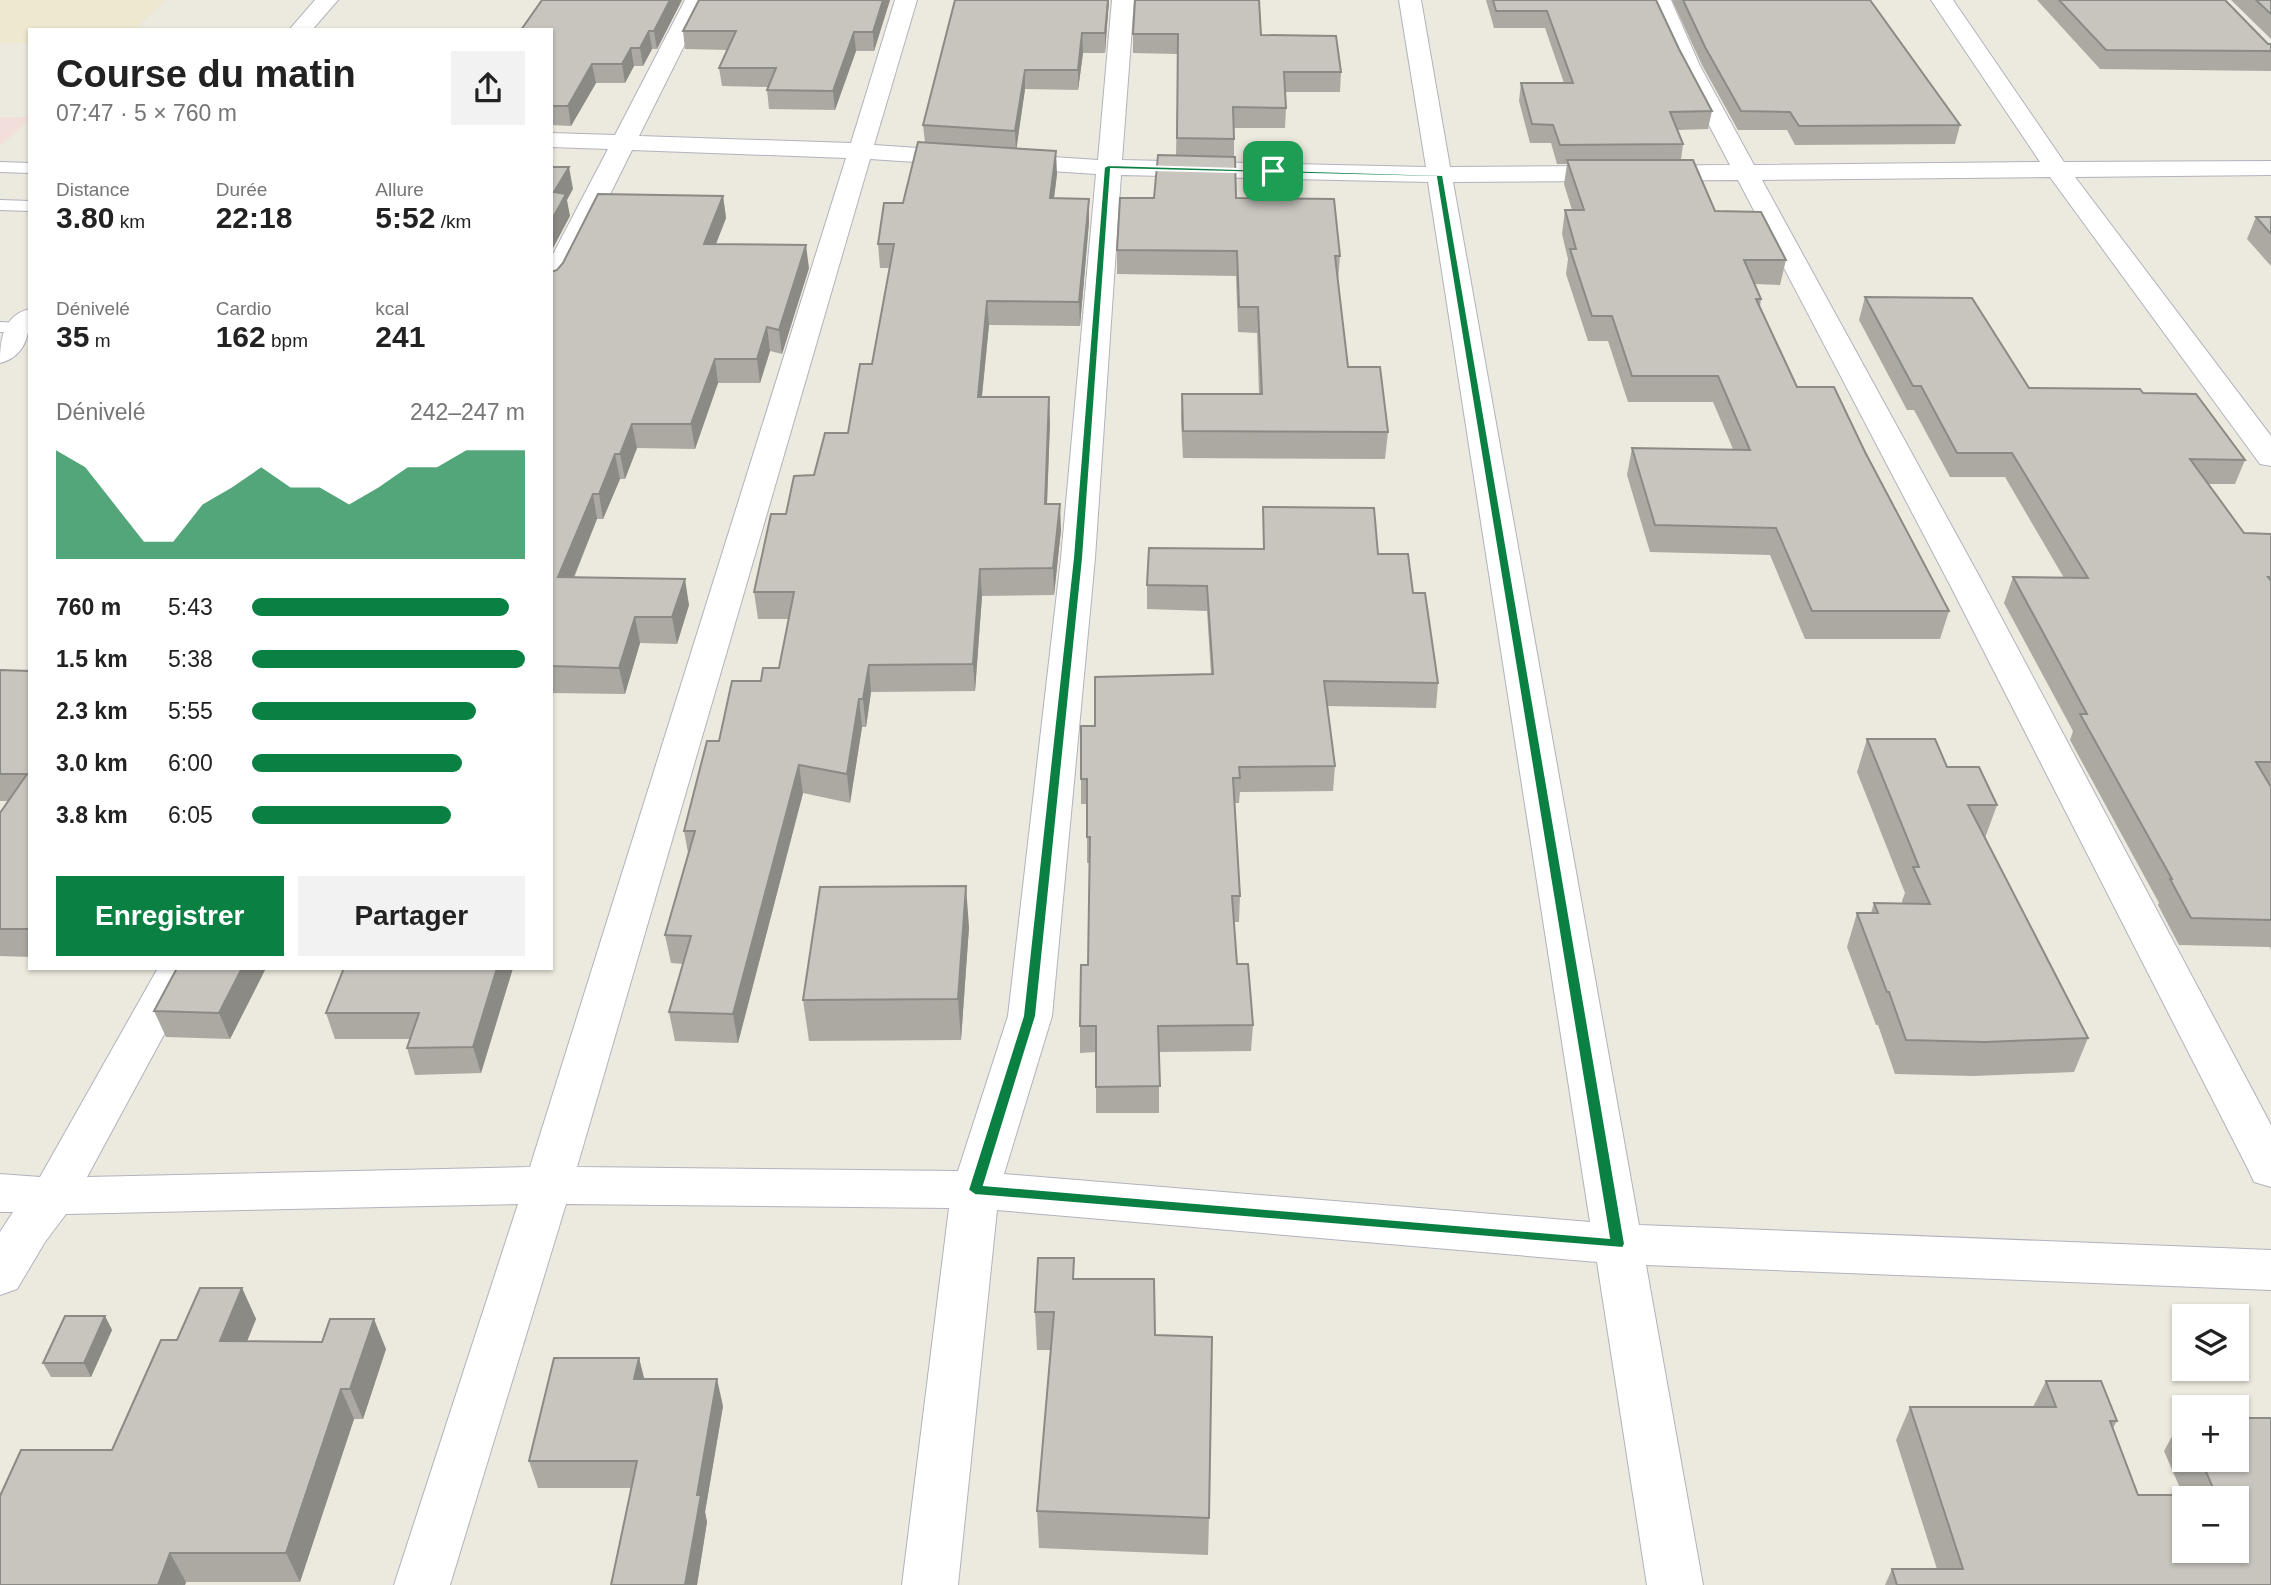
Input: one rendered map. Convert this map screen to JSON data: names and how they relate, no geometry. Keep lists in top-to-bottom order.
{
  "page": {
    "heading": ["Course du matin", "07:47 · 5 × 760 m"],
    "stats": [
      ["Distance", "3.80 km"],
      ["Durée", "22:18"],
      ["Allure", "5:52 /km"],
      ["Dénivelé", "35 m"],
      ["Cardio", "162 bpm"],
      ["kcal", "241"]
    ],
    "chart": ["Dénivelé", "242–247 m"],
    "list": [
      {
        "name": "760 m",
        "note": "5:43"
      },
      {
        "name": "1.5 km",
        "note": "5:38"
      },
      {
        "name": "2.3 km",
        "note": "5:55"
      },
      {
        "name": "3.0 km",
        "note": "6:00"
      },
      {
        "name": "3.8 km",
        "note": "6:05"
      }
    ],
    "buttons": ["Enregistrer", "Partager"],
    "map_buttons": ["+", "−"]
  }
}
